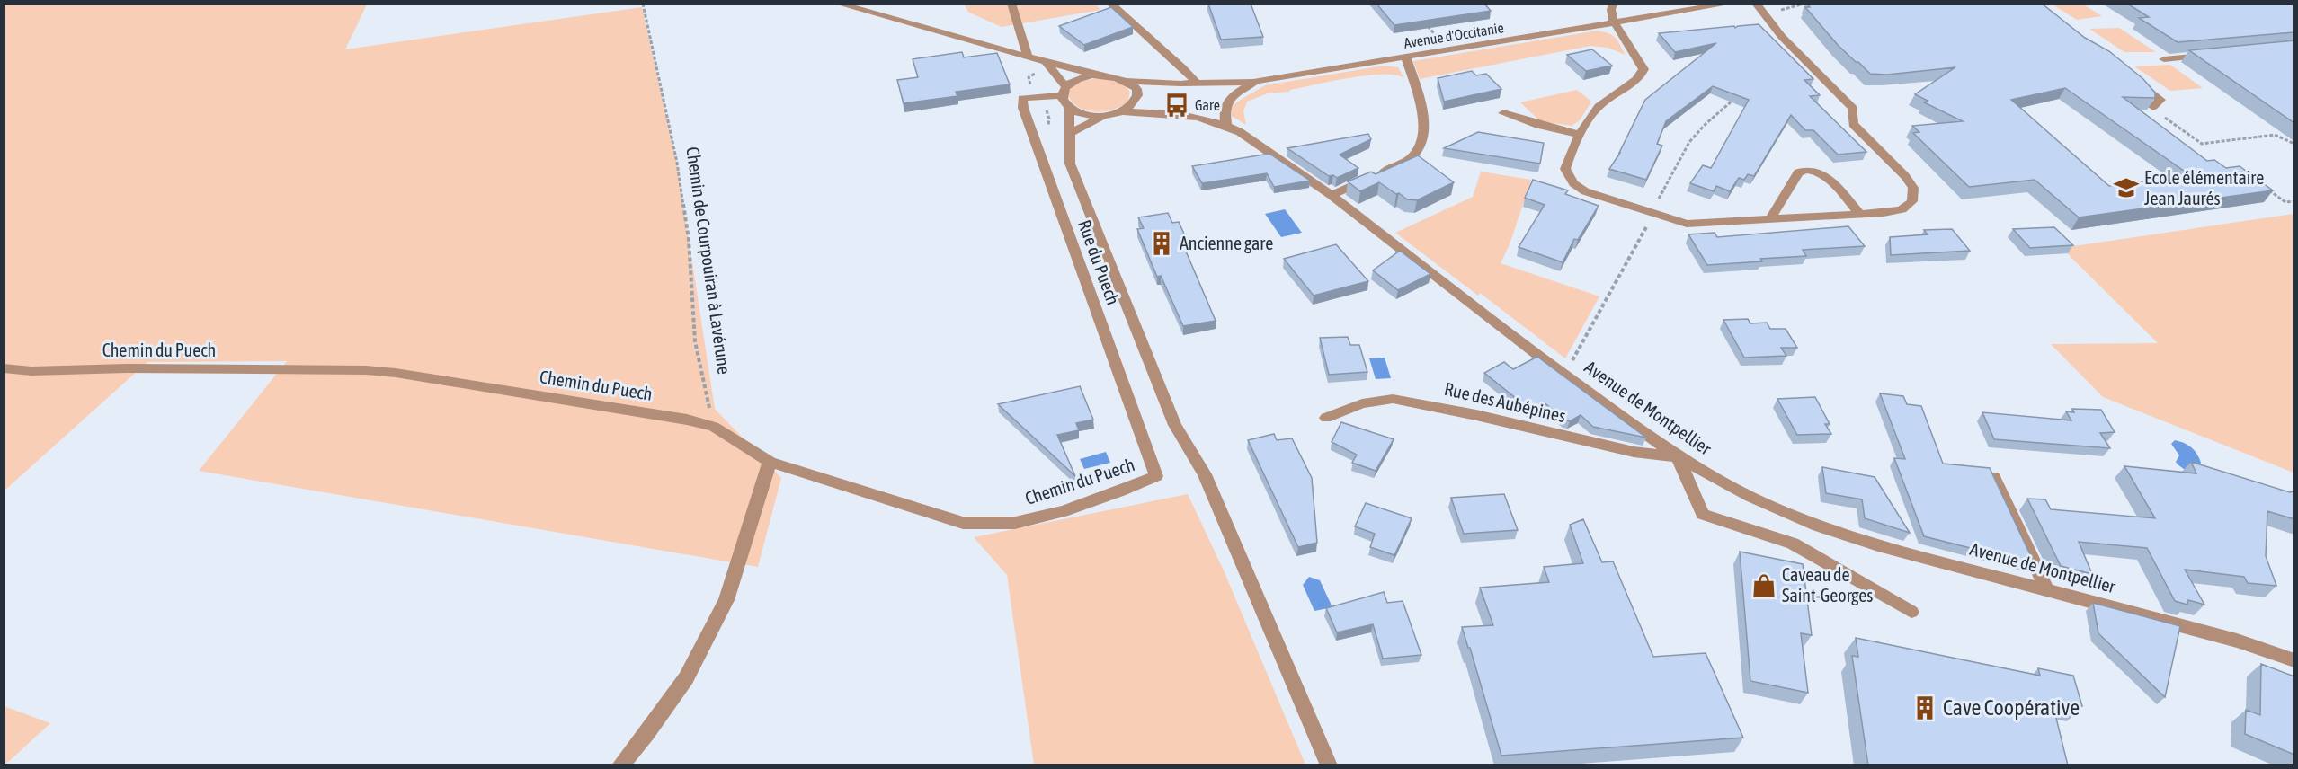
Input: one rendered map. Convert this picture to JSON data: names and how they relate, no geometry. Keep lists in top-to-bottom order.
{
  "streets": {
    "street": [
      "Avenue d'Occitanie",
      "Rue du Puech",
      "Chemin du Puech",
      "Rue des Aubépines",
      "Avenue de Montpellier"
    ],
    "path": ["Chemin de Courpouiran à Lavérune"]
  },
  "crossings": [
    ["Avenue d'Occitanie", "Avenue de Montpellier"],
    ["Chemin de Courpouiran à Lavérune", "Chemin du Puech"],
    ["Rue du Puech", "Chemin du Puech"],
    ["Rue des Aubépines", "Avenue de Montpellier"]
  ],
  "places": {
    "bus stop": ["Gare"],
    "school or university": ["Ecole élémentaire Jean Jaurés"],
    "building": ["Ancienne gare", "Cave Coopérative"],
    "shop": ["Caveau de Saint-Georges"]
  }
}
